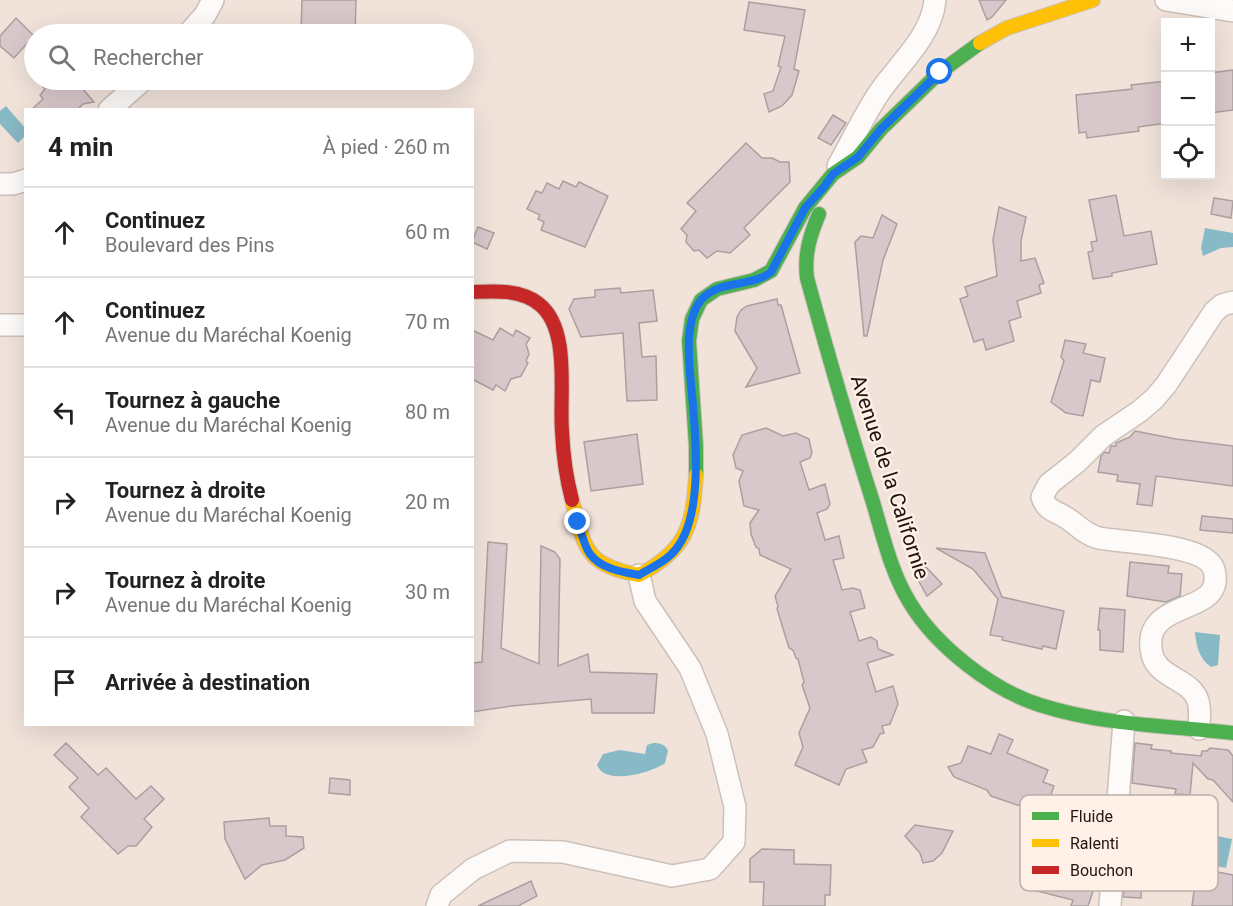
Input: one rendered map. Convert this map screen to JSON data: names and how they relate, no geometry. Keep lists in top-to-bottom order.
{
  "streets": {
    "street": ["Avenue de la Californie"]
  },
  "legend": ["Fluide", "Ralenti", "Bouchon"],
  "page": {
    "map_buttons": ["+", "−"],
    "search": "Rechercher",
    "heading": ["4 min", "À pied · 260 m"],
    "list": [
      ["Continuez", "Boulevard des Pins", "60 m"],
      ["Continuez", "Avenue du Maréchal Koenig", "70 m"],
      ["Tournez à gauche", "Avenue du Maréchal Koenig", "80 m"],
      ["Tournez à droite", "Avenue du Maréchal Koenig", "20 m"],
      ["Tournez à droite", "Avenue du Maréchal Koenig", "30 m"],
      "Arrivée à destination"
    ]
  }
}
